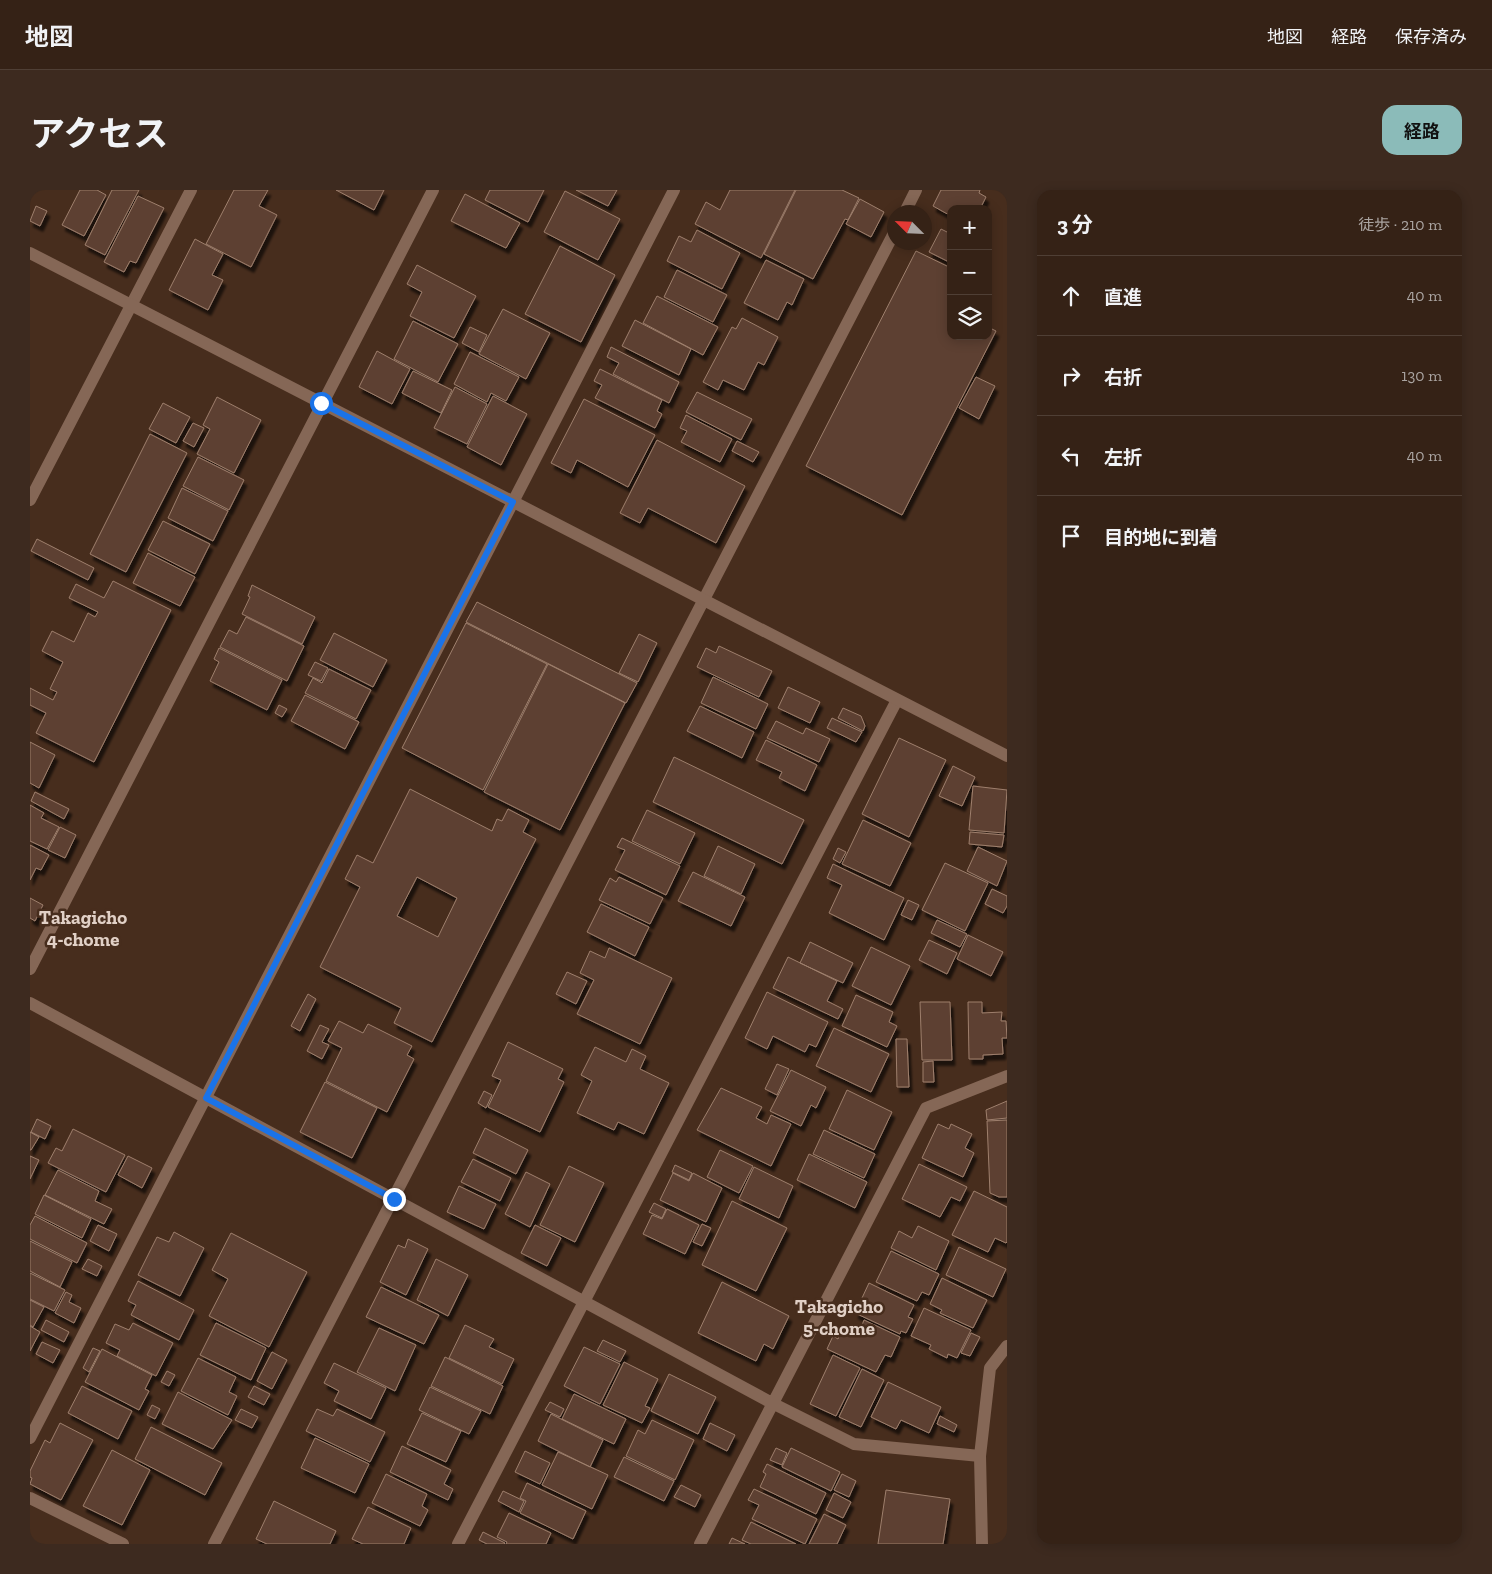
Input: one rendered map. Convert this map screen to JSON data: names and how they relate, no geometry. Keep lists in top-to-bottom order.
{
  "districts": ["Takagicho 4-chome", "Takagicho 5-chome"],
  "north": "top left",
  "page": {
    "header": "地図",
    "nav": ["地図", "経路", "保存済み"],
    "title": "アクセス",
    "buttons": "経路",
    "heading": ["3 分", "徒歩 · 210 m"],
    "map_buttons": ["+", "−"],
    "list": [
      ["直進", "40 m"],
      ["右折", "130 m"],
      ["左折", "40 m"],
      "目的地に到着"
    ]
  }
}
